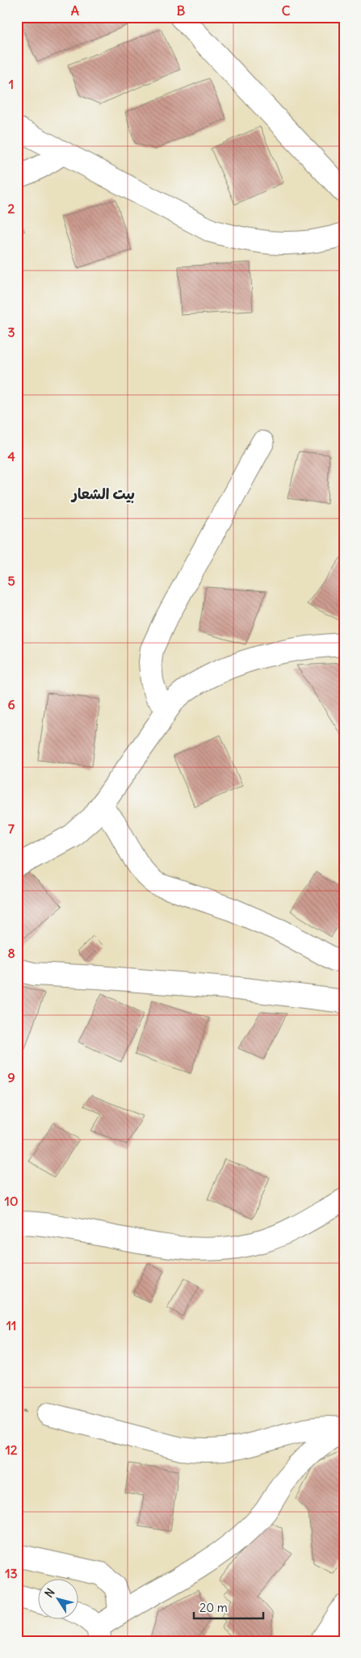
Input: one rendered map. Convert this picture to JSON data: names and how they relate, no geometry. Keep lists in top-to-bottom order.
{
  "districts": ["بيت الشعار"],
  "scale_bar": "20 m",
  "north": "top left",
  "grid": {
    "columns": ["A", "B", "C"],
    "rows": [
      "1",
      "2",
      "3",
      "4",
      "5",
      "6",
      "7",
      "8",
      "9",
      "10",
      "11",
      "12",
      "13"
    ]
  }
}
